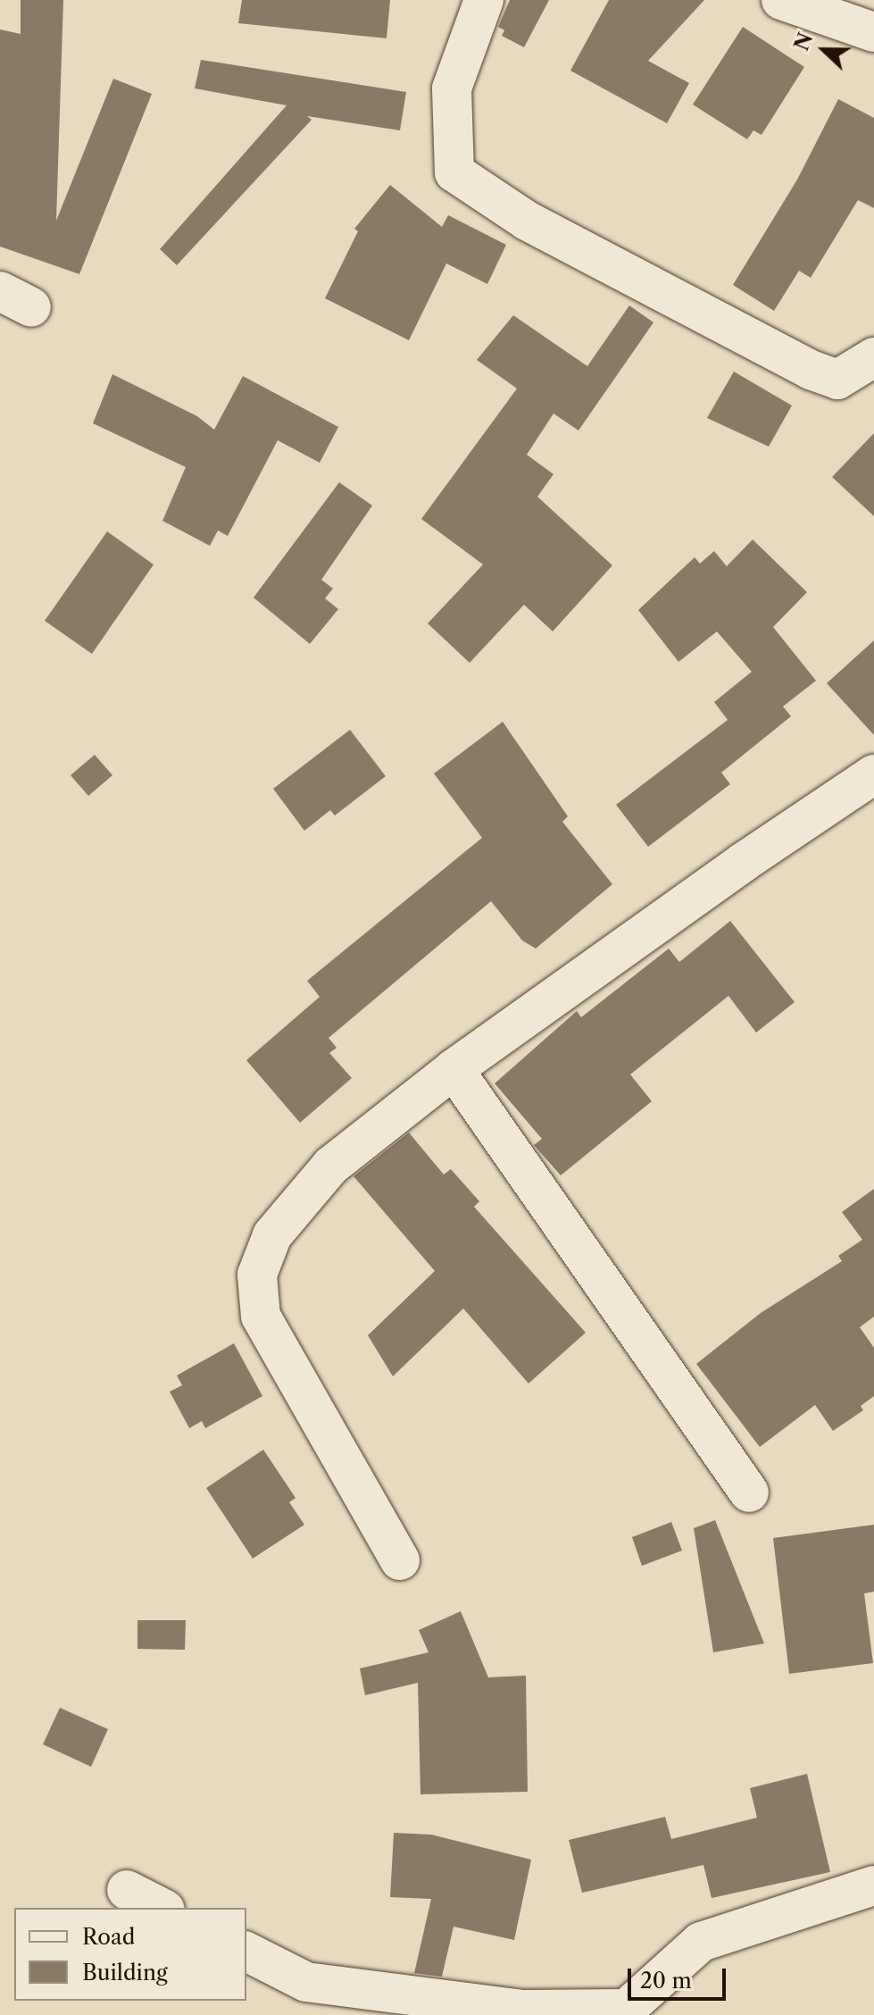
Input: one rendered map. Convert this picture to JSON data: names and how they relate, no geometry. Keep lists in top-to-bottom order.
{
  "legend": ["Road", "Building"],
  "scale_bar": "20 m",
  "north": "left"
}
